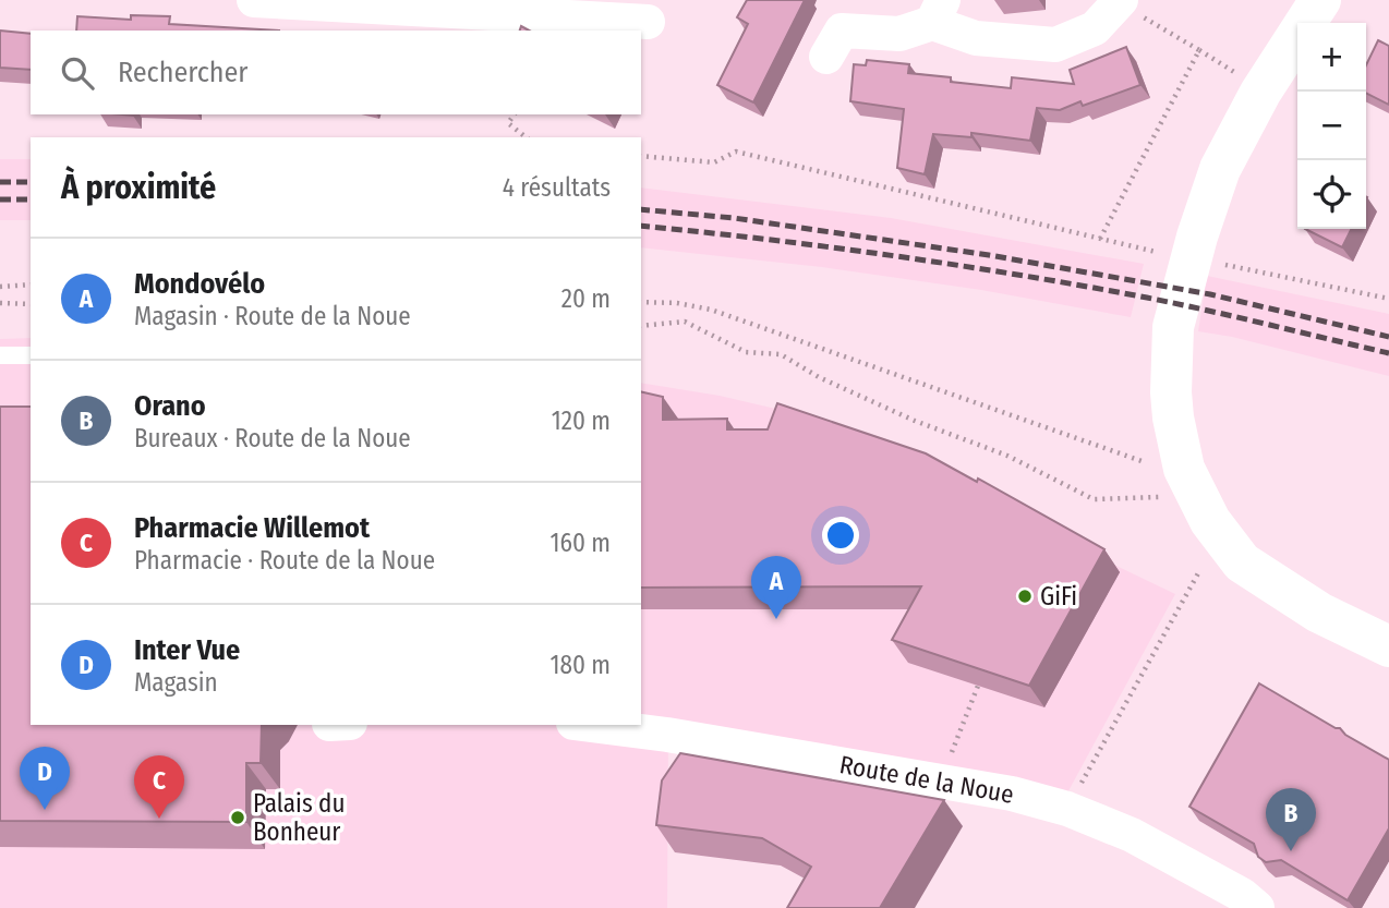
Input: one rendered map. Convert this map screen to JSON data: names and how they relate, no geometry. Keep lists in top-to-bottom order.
{
  "streets": {
    "street": ["Route de la Noue"]
  },
  "places": ["GiFi", "Palais du Bonheur"],
  "page": {
    "map_buttons": ["+", "−"],
    "search": "Rechercher",
    "heading": ["À proximité", "4 résultats"],
    "list": [
      {
        "mark": "A",
        "name": "Mondovélo",
        "note": "Magasin · Route de la Noue",
        "value": "20 m"
      },
      {
        "mark": "B",
        "name": "Orano",
        "note": "Bureaux · Route de la Noue",
        "value": "120 m"
      },
      {
        "mark": "C",
        "name": "Pharmacie Willemot",
        "note": "Pharmacie · Route de la Noue",
        "value": "160 m"
      },
      {
        "mark": "D",
        "name": "Inter Vue",
        "note": "Magasin",
        "value": "180 m"
      }
    ],
    "pins": [
      "A",
      "D",
      "C",
      "B"
    ]
  }
}
